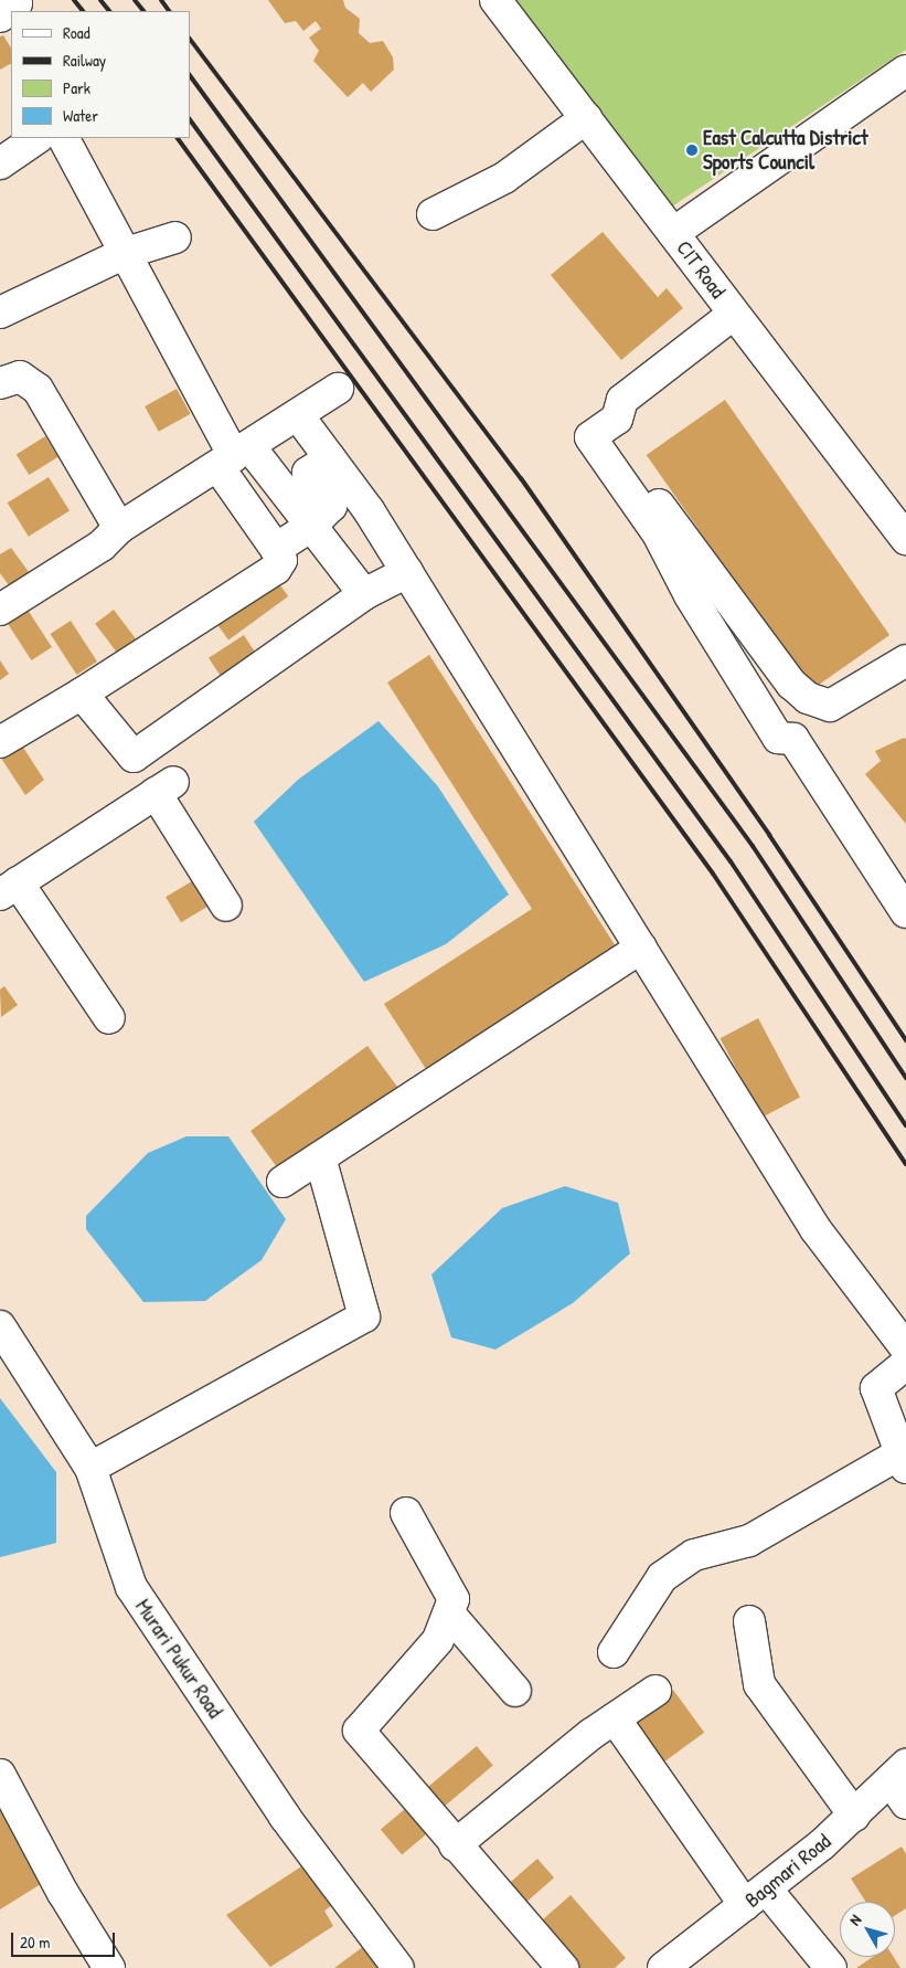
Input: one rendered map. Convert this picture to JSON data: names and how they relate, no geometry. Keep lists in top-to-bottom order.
{
  "streets": {
    "street": ["CIT Road", "Murari Pukur Road", "Bagmari Road"]
  },
  "places": ["East Calcutta District Sports Council"],
  "legend": [
    "Road",
    "Railway",
    "Park",
    "Water"
  ],
  "scale_bar": "20 m",
  "north": "top left"
}
